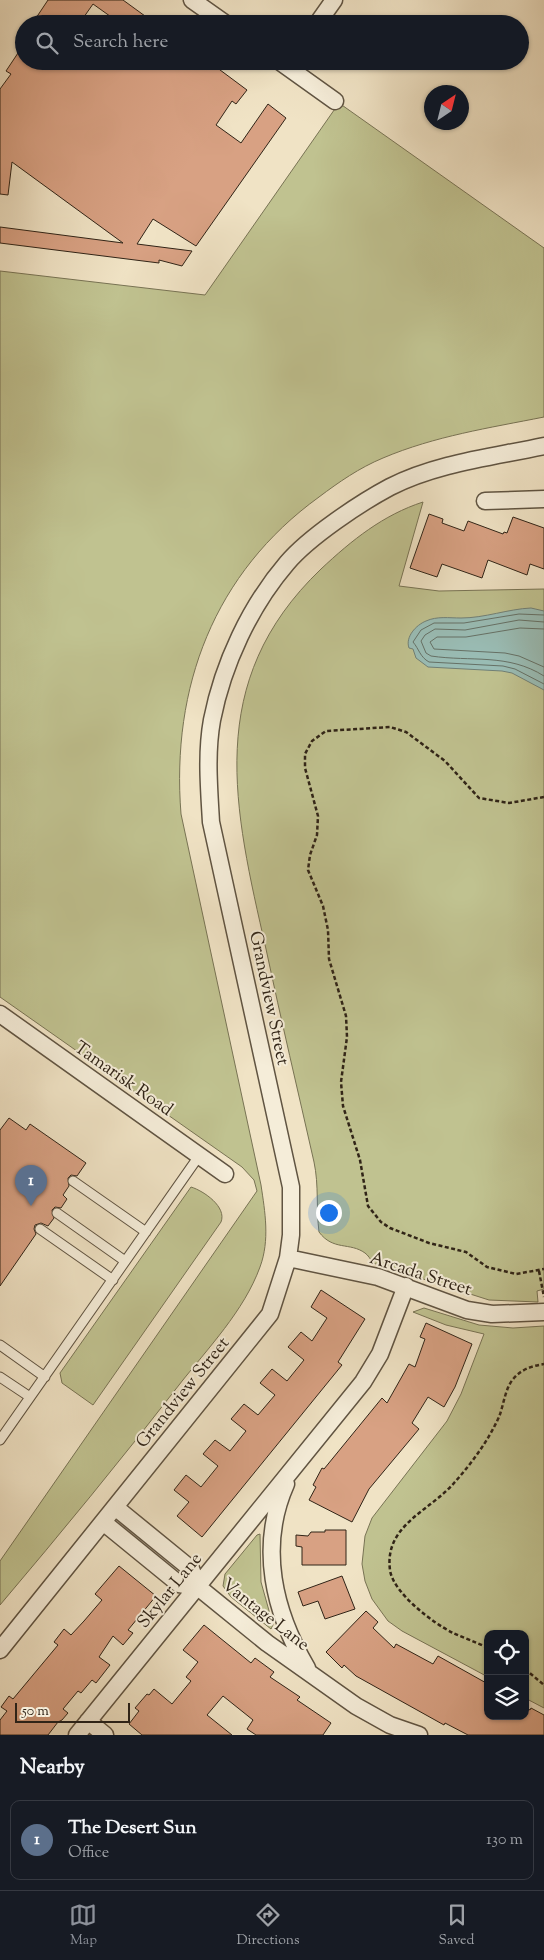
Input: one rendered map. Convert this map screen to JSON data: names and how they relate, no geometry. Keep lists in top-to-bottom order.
{
  "streets": {
    "street": [
      "Grandview Street",
      "Tamarisk Road",
      "Arcada Street",
      "Skylar Lane",
      "Vantage Lane"
    ]
  },
  "crossings": [
    ["Grandview Street", "Arcada Street"],
    ["Grandview Street", "Vantage Lane"],
    ["Arcada Street", "Skylar Lane"],
    ["Skylar Lane", "Vantage Lane"]
  ],
  "scale_bar": "50 m",
  "north": "top right",
  "page": {
    "search": "Search here",
    "pins": "1",
    "scale": "50 m",
    "heading": "Nearby",
    "list": [
      {
        "mark": "1",
        "name": "The Desert Sun",
        "note": "Office",
        "value": "130 m"
      }
    ],
    "nav": ["Map", "Directions", "Saved"]
  }
}
